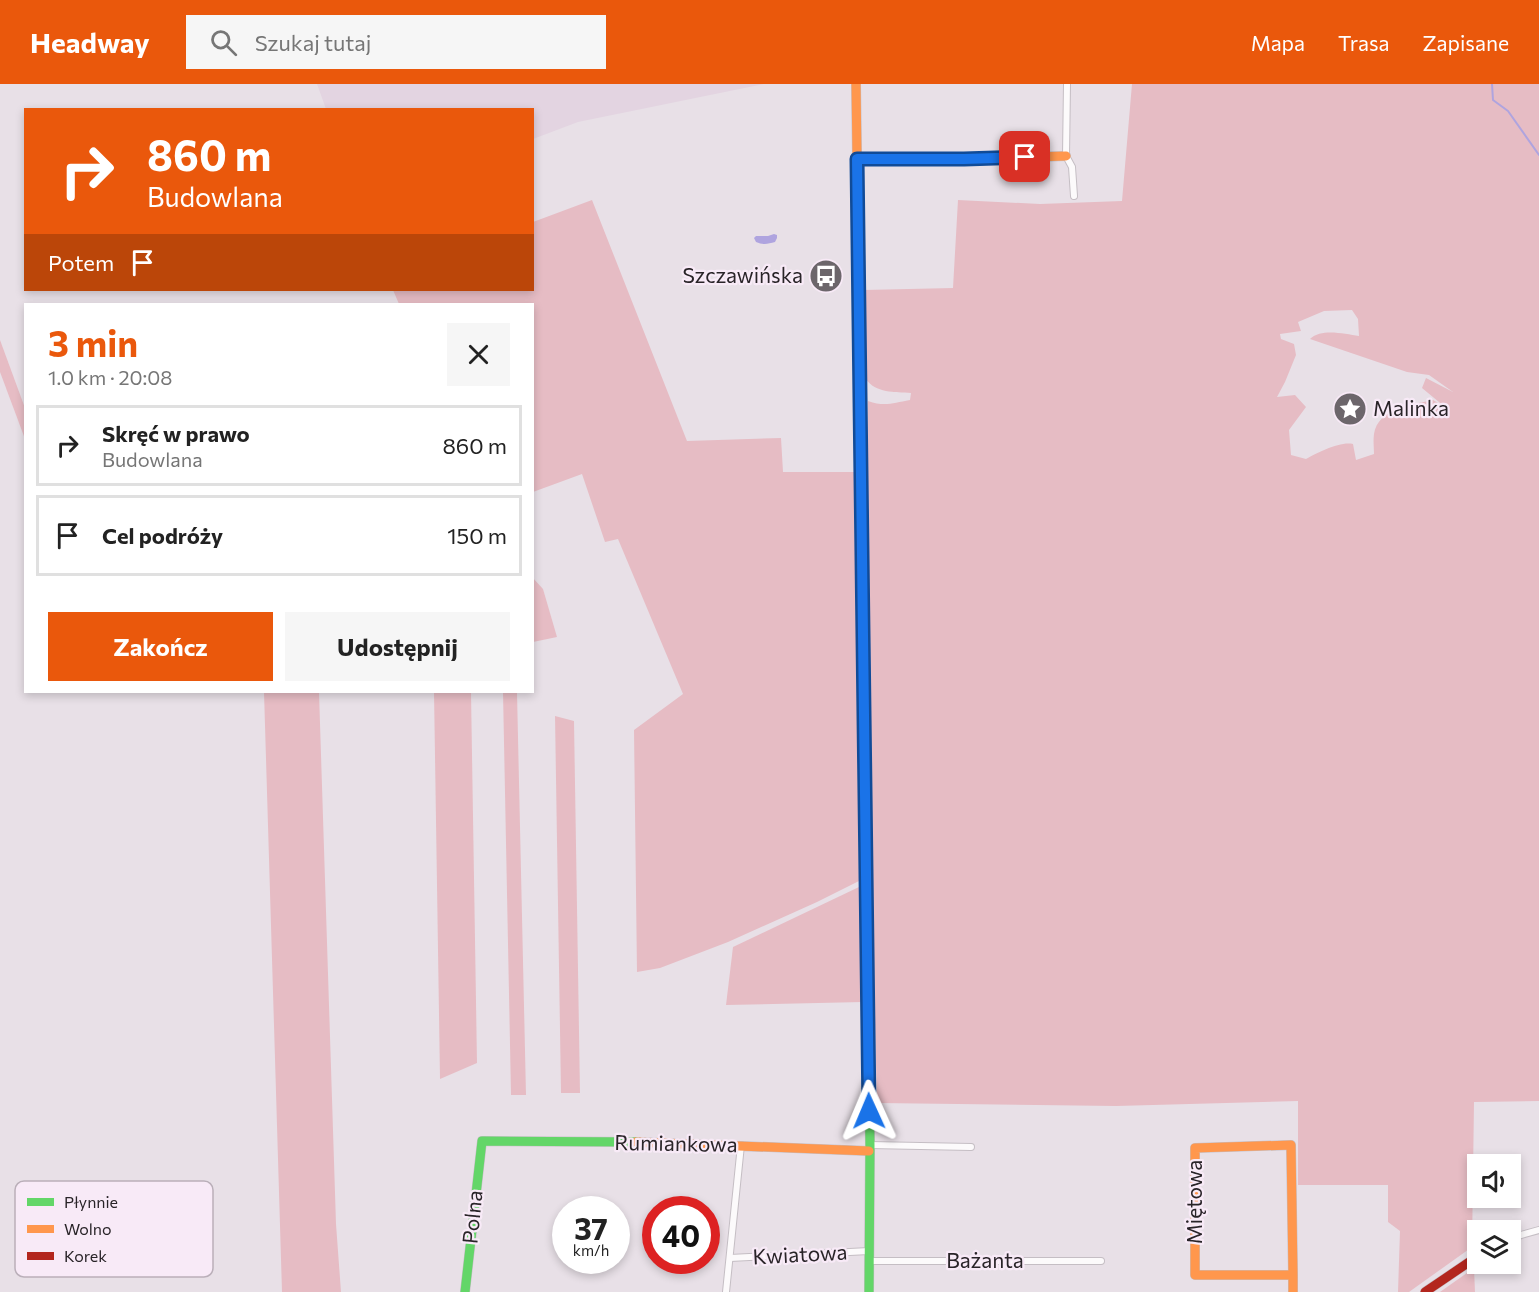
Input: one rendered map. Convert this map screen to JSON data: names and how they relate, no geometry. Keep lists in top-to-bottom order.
{
  "streets": {
    "street": [
      "Rumiankowa",
      "Miętowa",
      "Polna",
      "Kwiatowa",
      "Bażanta"
    ]
  },
  "crossings": [
    ["Rumiankowa", "Polna"]
  ],
  "places": {
    "bus stop": ["Szczawińska"],
    "place": ["Malinka"]
  },
  "legend": ["Płynnie", "Wolno", "Korek"],
  "page": {
    "header": "Headway",
    "search": "Szukaj tutaj",
    "nav": ["Mapa", "Trasa", "Zapisane"],
    "turn": ["860 m", "Budowlana"],
    "then": "Potem",
    "heading": ["3 min", "1.0 km · 20:08"],
    "list": [
      {
        "name": "Skręć w prawo",
        "note": "Budowlana",
        "value": "860 m"
      },
      {
        "name": "Cel podróży",
        "value": "150 m"
      }
    ],
    "buttons": ["Zakończ", "Udostępnij"],
    "speed": "37 km/h",
    "limit": "40"
  }
}
